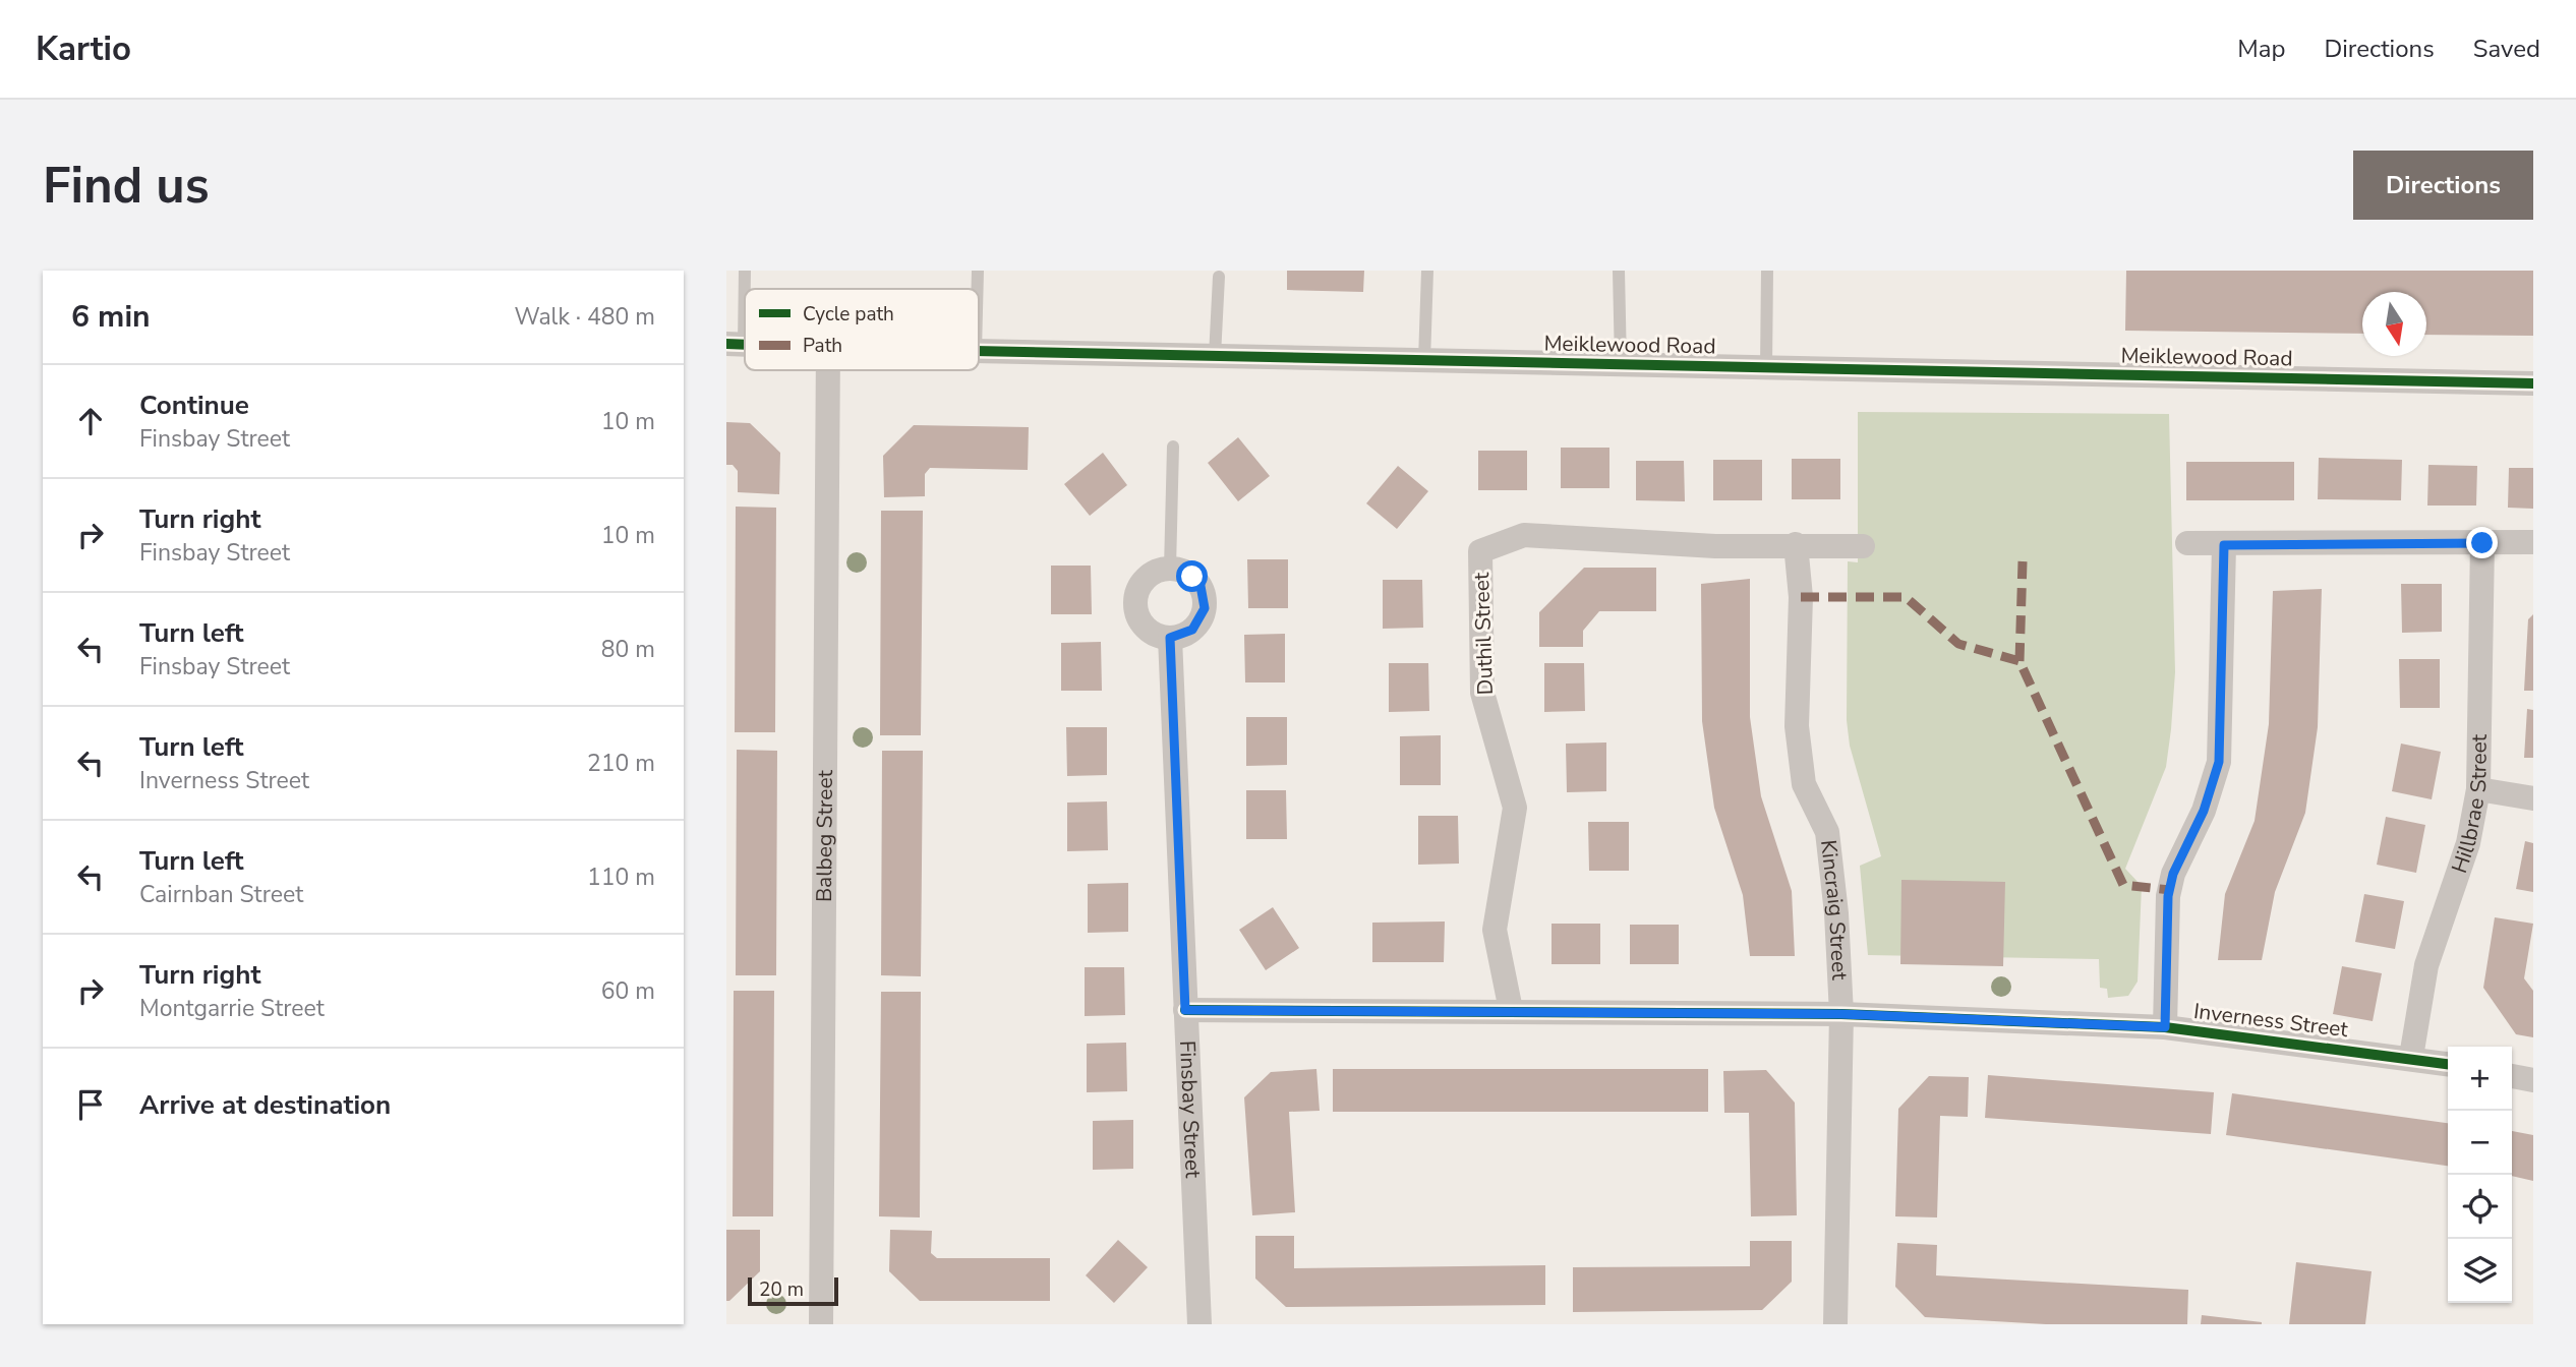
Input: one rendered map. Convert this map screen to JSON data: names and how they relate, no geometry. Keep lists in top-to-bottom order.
{
  "streets": {
    "street": [
      "Meiklewood Road",
      "Duthil Street",
      "Hillbrae Street",
      "Balbeg Street",
      "Kincraig Street",
      "Inverness Street",
      "Finsbay Street"
    ]
  },
  "crossings": [
    ["Duthil Street", "Kincraig Street"],
    ["Duthil Street", "Inverness Street"],
    ["Hillbrae Street", "Inverness Street"],
    ["Kincraig Street", "Inverness Street"],
    ["Inverness Street", "Finsbay Street"]
  ],
  "legend": ["Cycle path", "Path"],
  "scale_bar": "20 m",
  "north": "bottom",
  "page": {
    "header": "Kartio",
    "nav": ["Map", "Directions", "Saved"],
    "buttons": "Directions",
    "title": "Find us",
    "heading": ["6 min", "Walk · 480 m"],
    "list": [
      ["Continue", "Finsbay Street", "10 m"],
      ["Turn right", "Finsbay Street", "10 m"],
      ["Turn left", "Finsbay Street", "80 m"],
      ["Turn left", "Inverness Street", "210 m"],
      ["Turn left", "Cairnban Street", "110 m"],
      ["Turn right", "Montgarrie Street", "60 m"],
      "Arrive at destination"
    ],
    "map_buttons": ["+", "−"],
    "scale": "20 m"
  }
}
